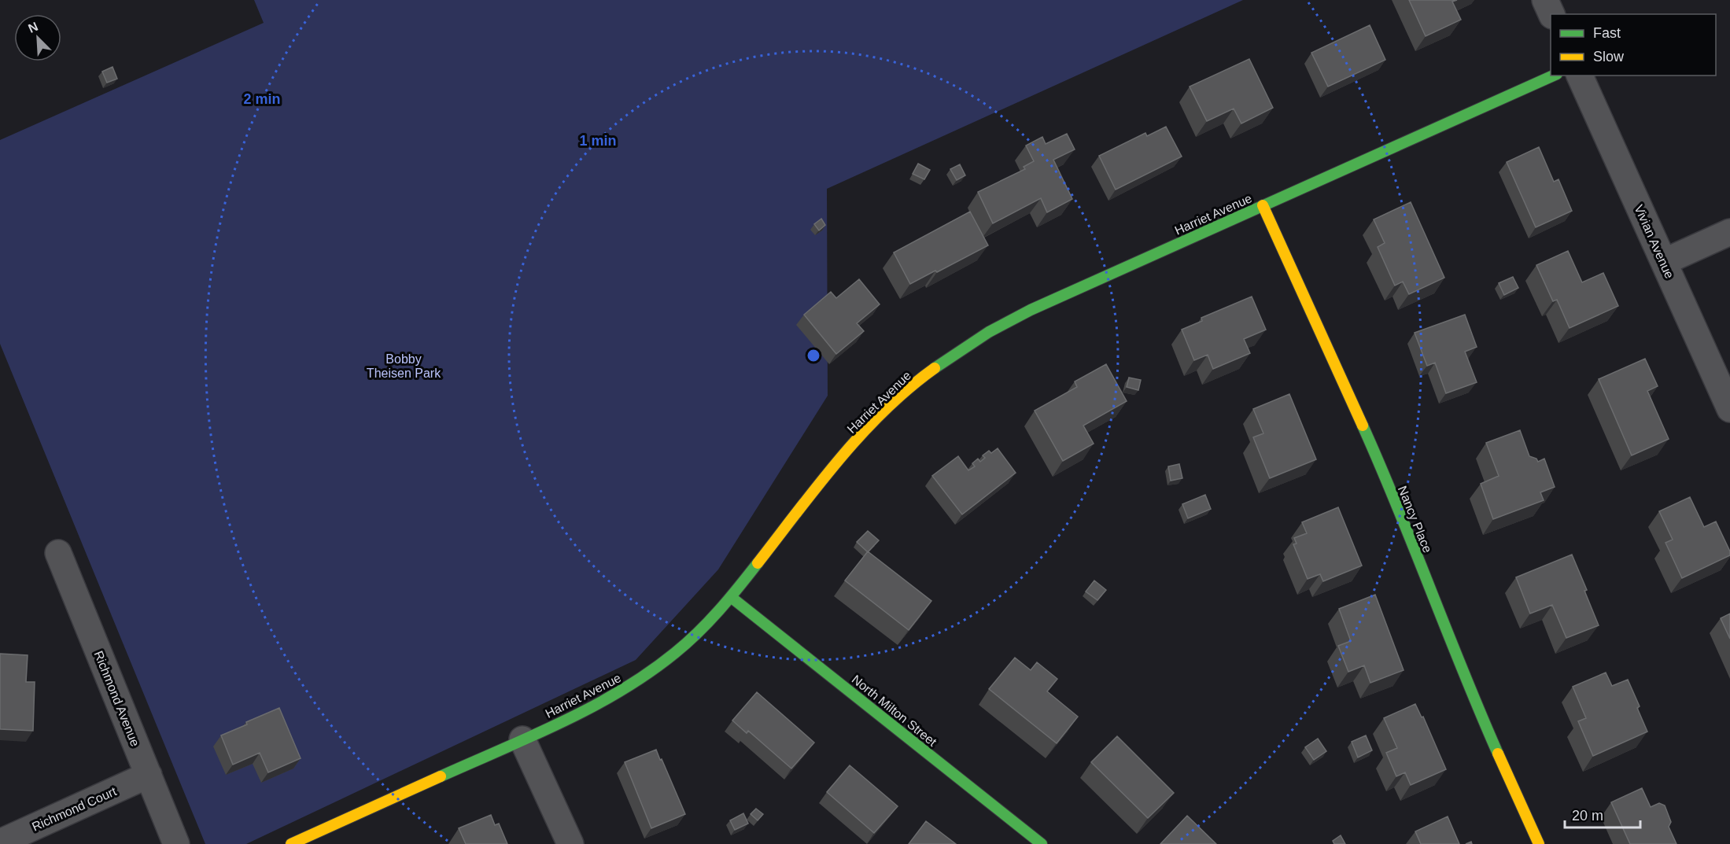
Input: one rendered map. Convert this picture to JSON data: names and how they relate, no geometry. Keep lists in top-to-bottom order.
{
  "streets": {
    "street": [
      "Harriet Avenue",
      "Vivian Avenue",
      "Nancy Place",
      "Richmond Avenue",
      "North Milton Street",
      "Richmond Court"
    ]
  },
  "crossings": [
    ["Harriet Avenue", "Nancy Place"],
    ["Harriet Avenue", "North Milton Street"],
    ["Richmond Avenue", "Richmond Court"]
  ],
  "parks": ["Bobby Theisen Park"],
  "legend": ["Fast", "Slow"],
  "scale_bar": "20 m",
  "north": "top left",
  "rings": ["2 min", "1 min"]
}
